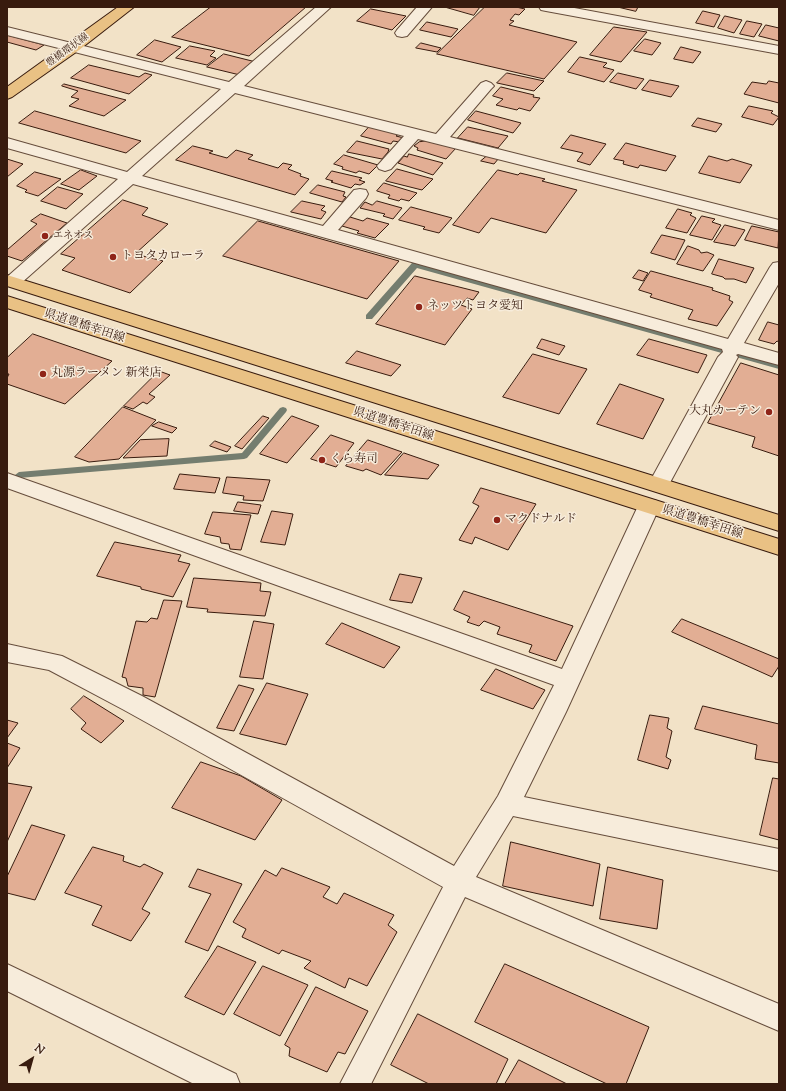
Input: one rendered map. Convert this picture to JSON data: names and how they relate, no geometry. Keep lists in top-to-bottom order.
{
  "streets": {
    "main road": ["豊橋環状線", "県道豊橋幸田線"]
  },
  "places": [
    "エネオス",
    "トヨタカローラ",
    "ネッツトヨタ愛知",
    "丸源ラーメン 新栄店",
    "大丸カーテン",
    "くら寿司",
    "マクドナルド"
  ],
  "north": "top right"
}
